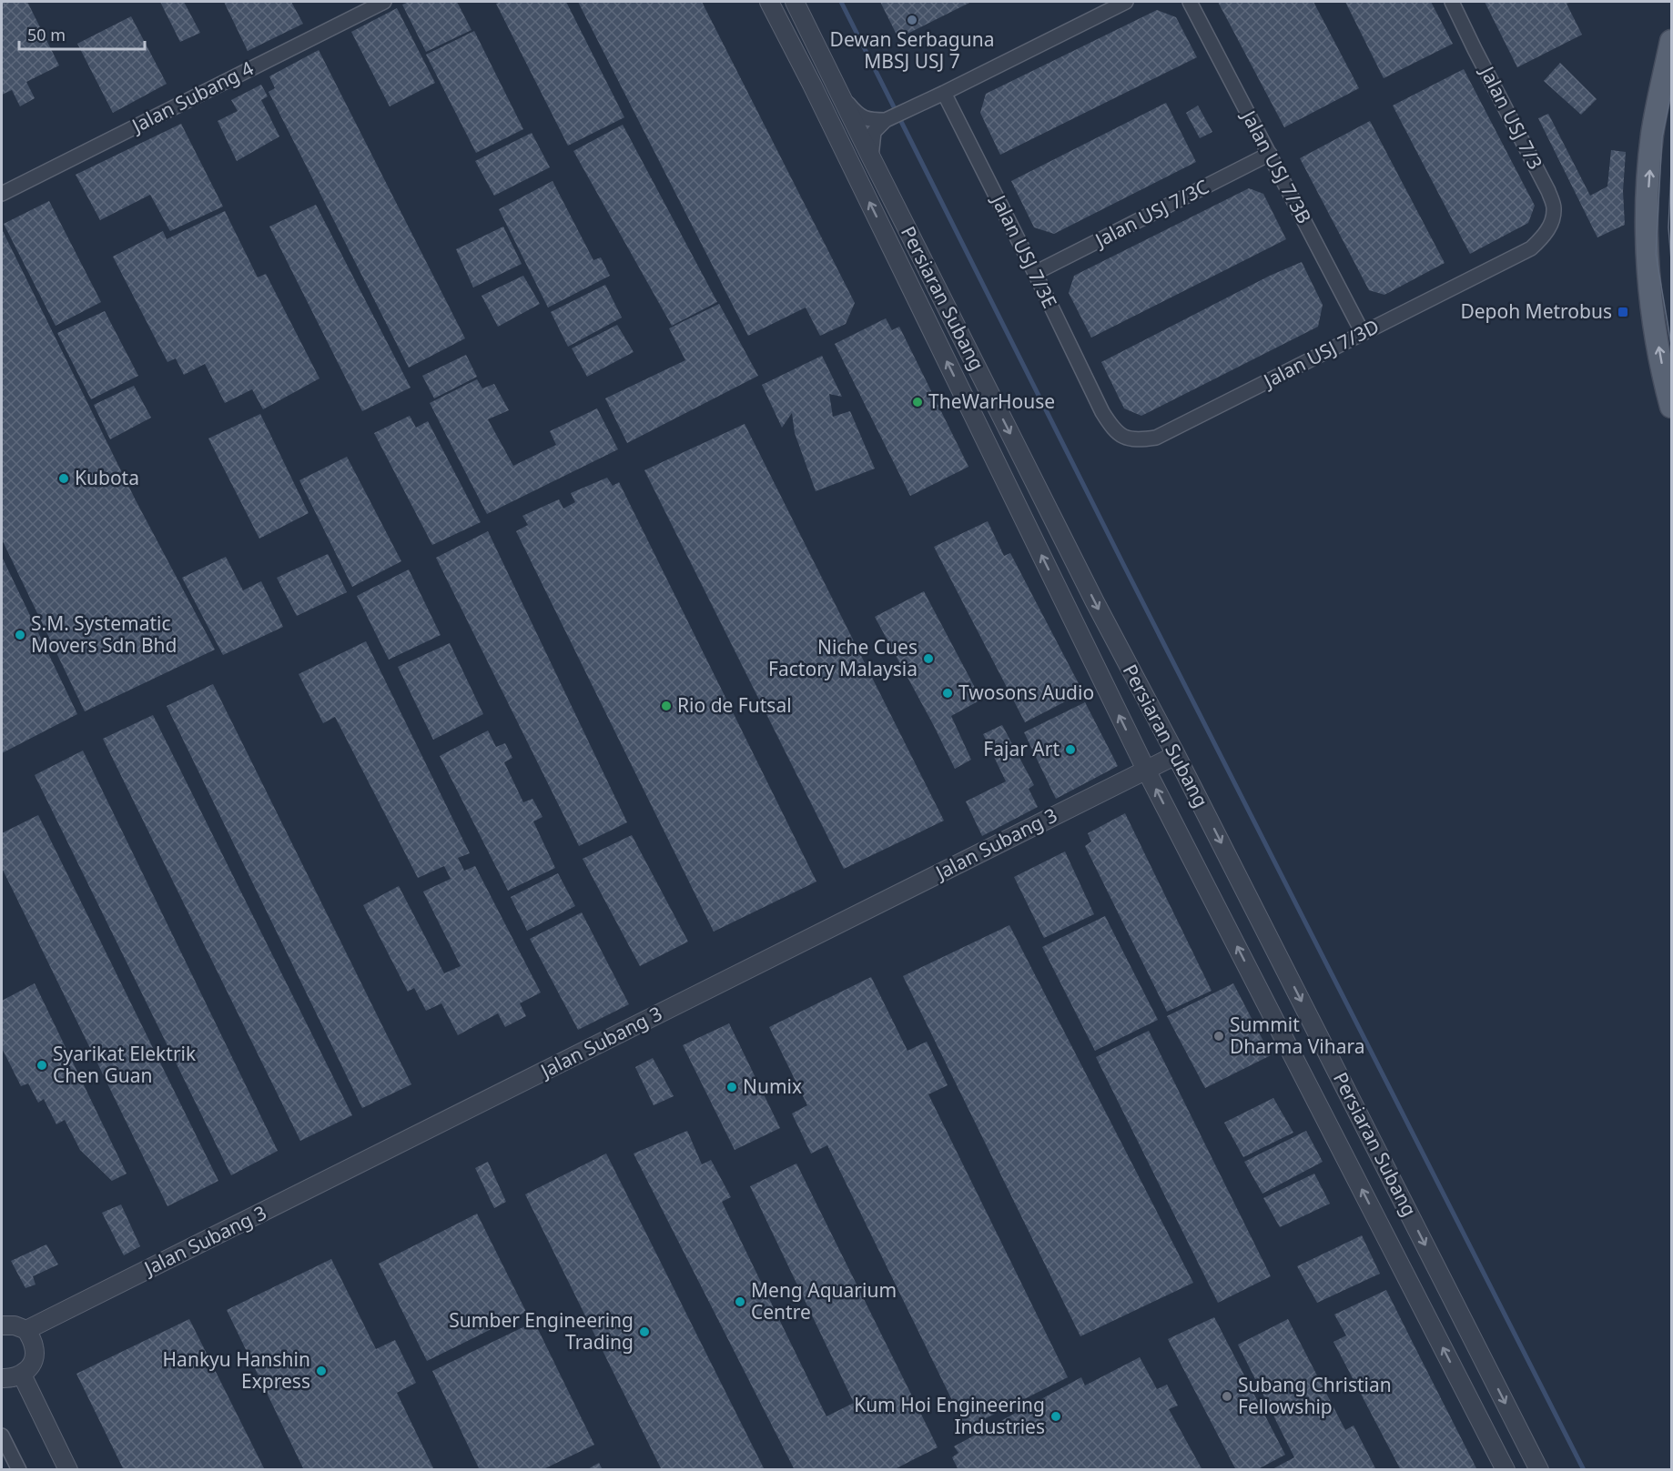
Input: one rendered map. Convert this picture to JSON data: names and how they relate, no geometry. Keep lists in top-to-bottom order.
{
  "streets": {
    "street": [
      "Jalan Subang 4",
      "Jalan USJ 7/3",
      "Jalan USJ 7/3B",
      "Jalan USJ 7/3C",
      "Jalan USJ 7/3E",
      "Persiaran Subang",
      "Jalan USJ 7/3D",
      "Jalan Subang 3"
    ]
  },
  "crossings": [
    ["Jalan USJ 7/3", "Jalan USJ 7/3D"],
    ["Jalan USJ 7/3B", "Jalan USJ 7/3C"],
    ["Jalan USJ 7/3B", "Jalan USJ 7/3D"],
    ["Jalan USJ 7/3C", "Jalan USJ 7/3E"],
    ["Jalan USJ 7/3E", "Jalan USJ 7/3D"],
    ["Persiaran Subang", "Jalan Subang 3"]
  ],
  "places": {
    "other": [
      "Dewan Serbaguna MBSJ USJ 7",
      "TheWarHouse",
      "Kubota",
      "S.M. Systematic Movers Sdn Bhd",
      "Niche Cues Factory Malaysia",
      "Twosons Audio",
      "Rio de Futsal",
      "Fajar Art",
      "Summit Dharma Vihara",
      "Syarikat Elektrik Chen Guan",
      "Numix",
      "Meng Aquarium Centre",
      "Sumber Engineering Trading",
      "Hankyu Hanshin Express",
      "Subang Christian Fellowship",
      "Kum Hoi Engineering Industries"
    ],
    "transit": ["Depoh Metrobus"]
  },
  "scale_bar": "50 m"
}
